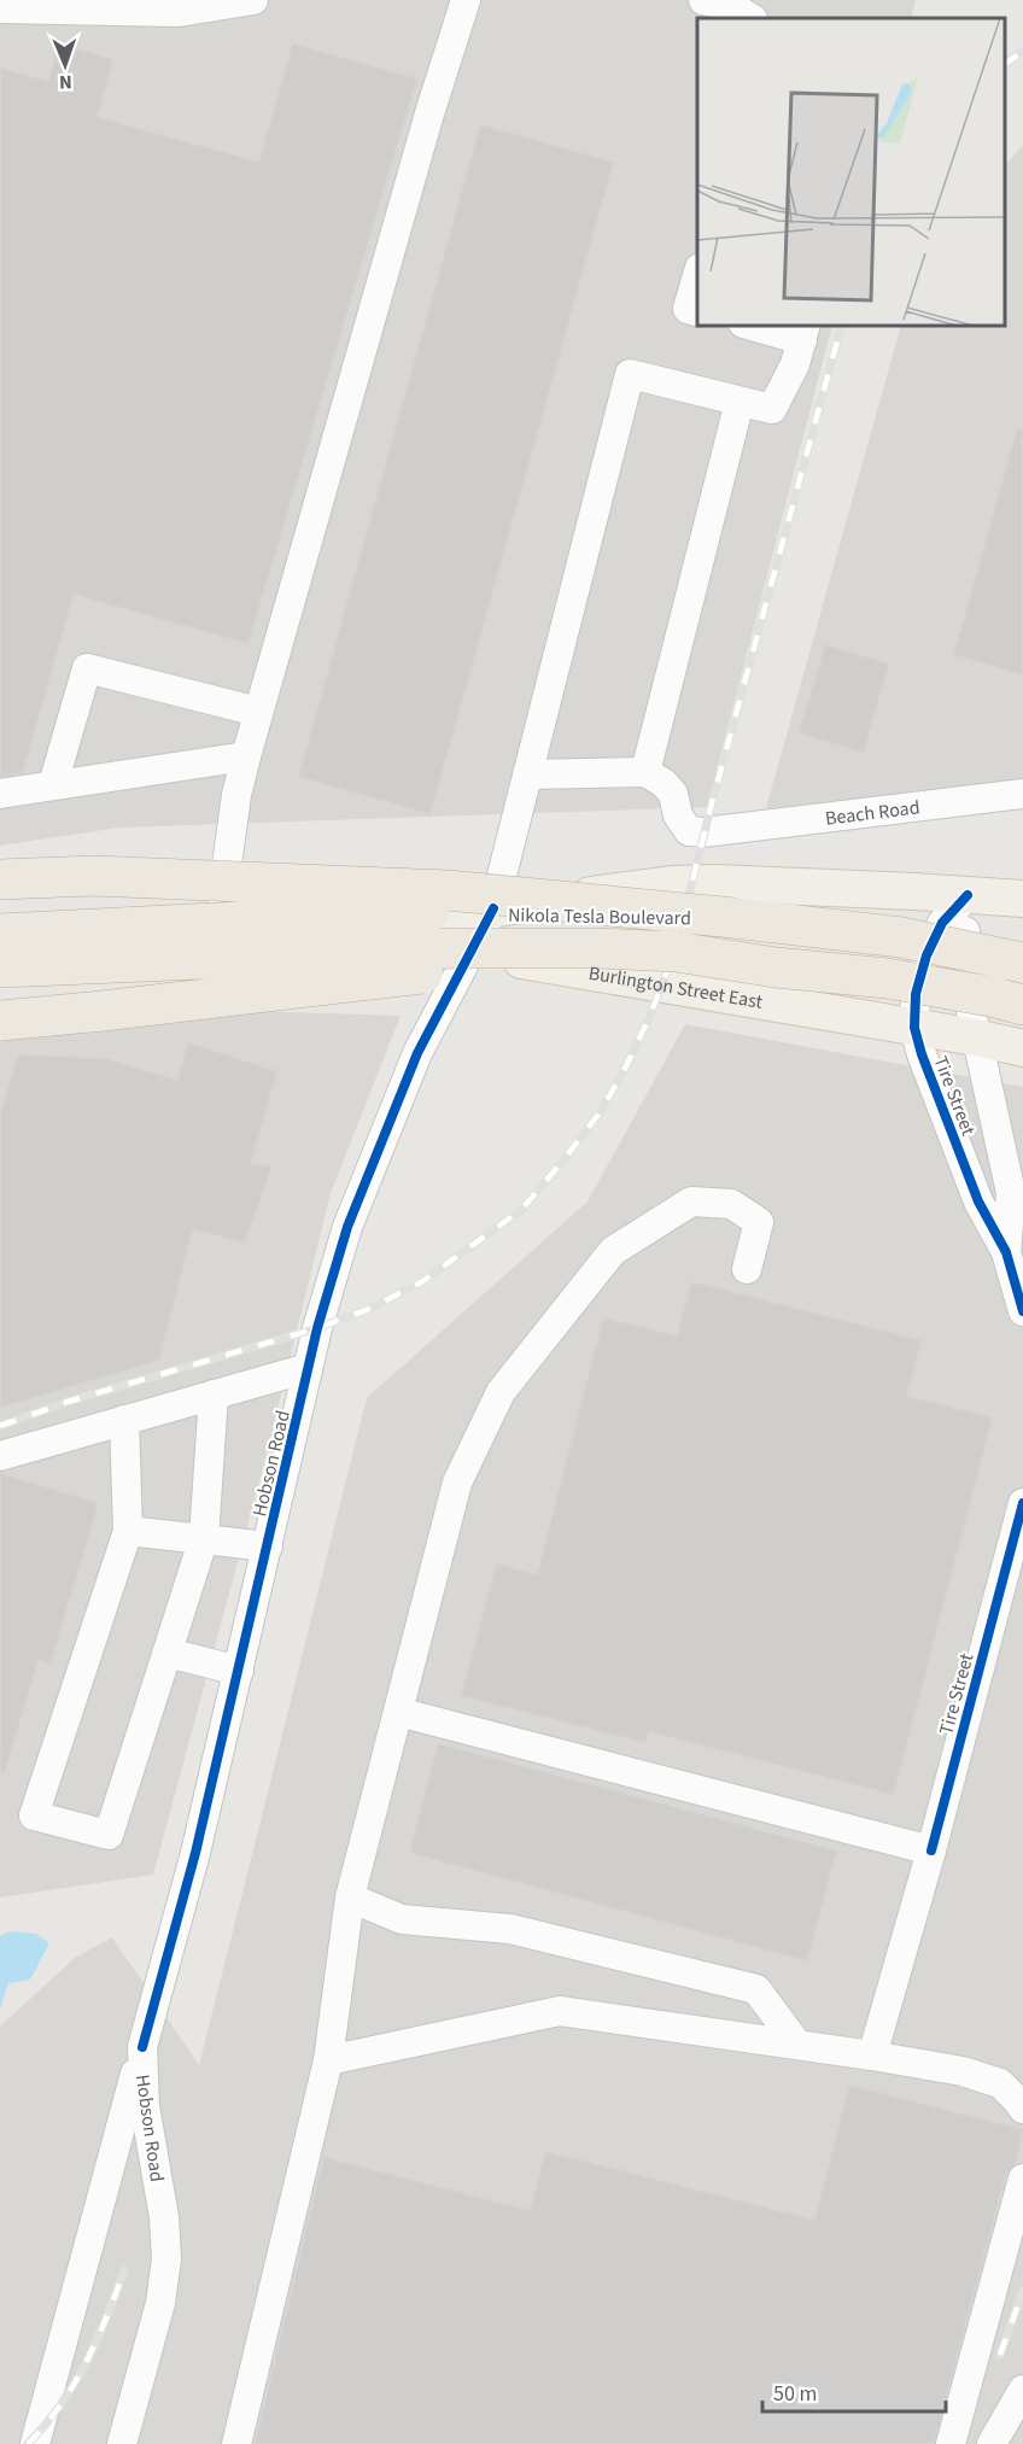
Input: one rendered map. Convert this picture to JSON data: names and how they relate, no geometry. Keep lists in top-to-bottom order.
{
  "streets": {
    "highway": ["Nikola Tesla Boulevard"],
    "main road": ["Burlington Street East"],
    "street": ["Beach Road", "Tire Street", "Hobson Road"]
  },
  "crossings": [
    ["Burlington Street East", "Tire Street"],
    ["Burlington Street East", "Hobson Road"]
  ],
  "scale_bar": "50 m",
  "north": "bottom"
}
